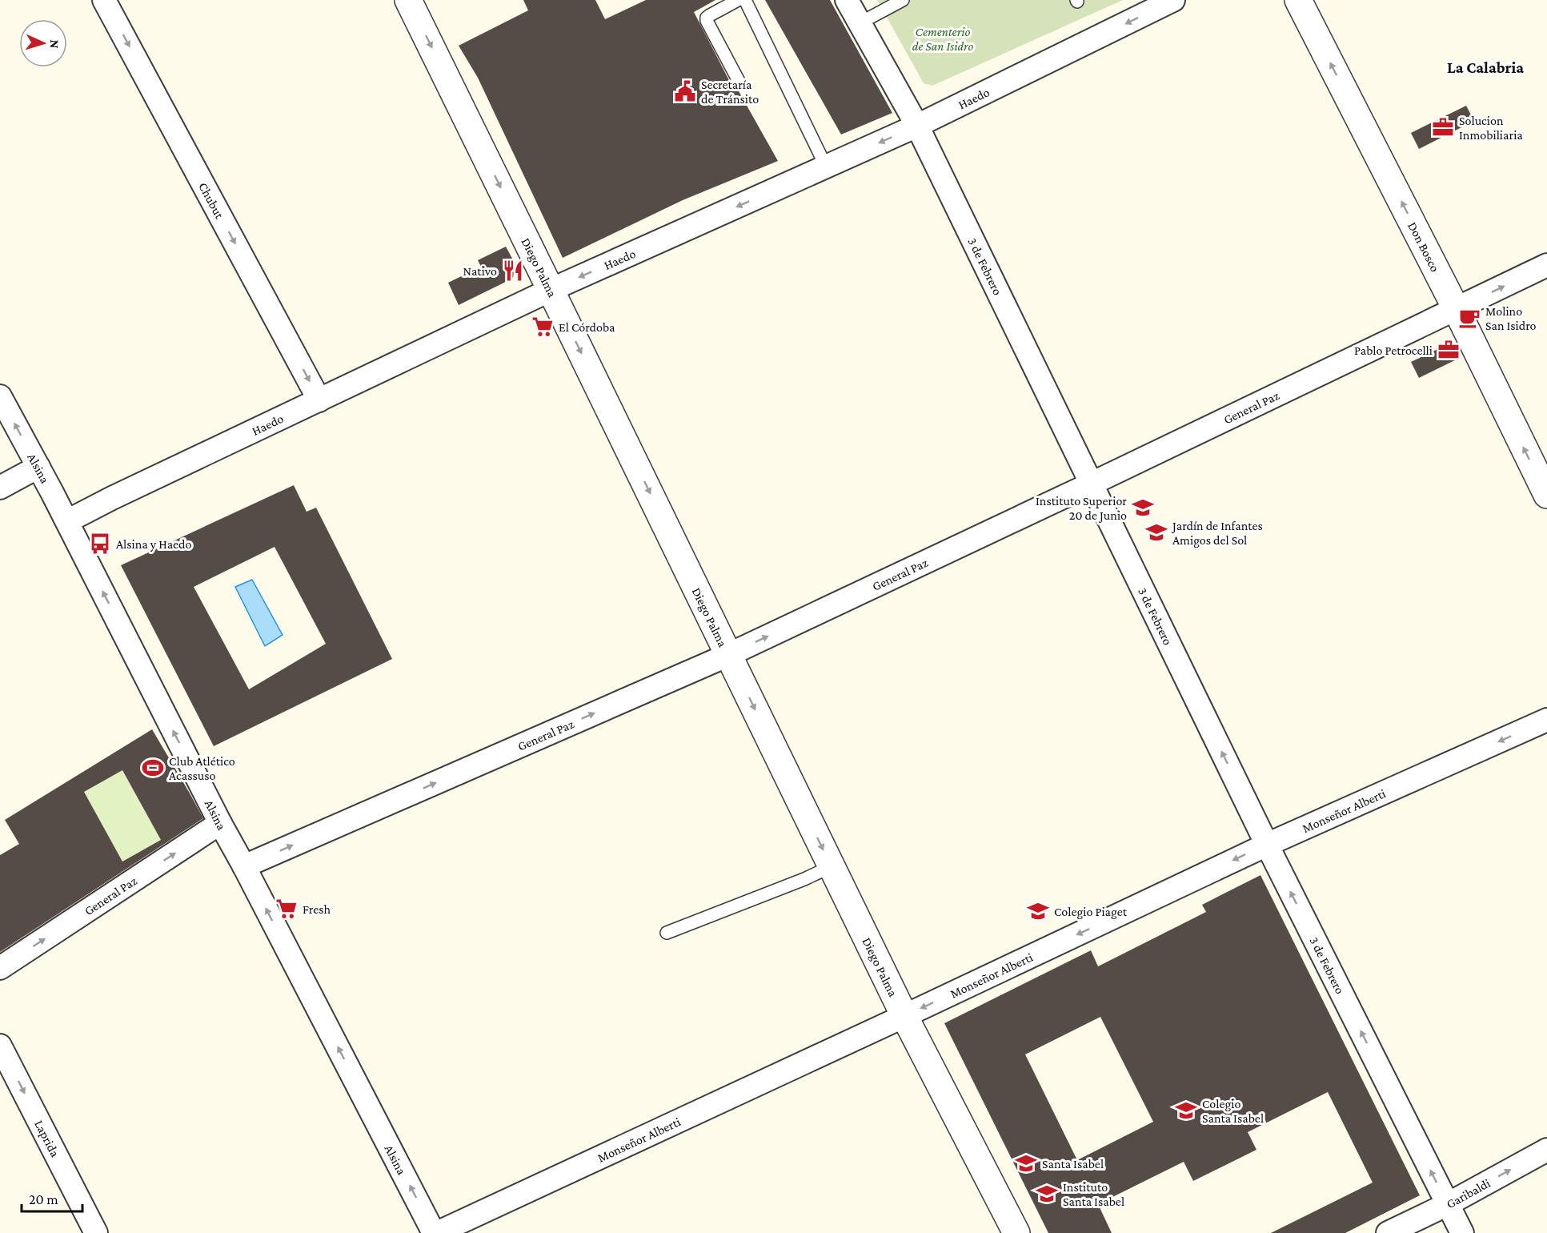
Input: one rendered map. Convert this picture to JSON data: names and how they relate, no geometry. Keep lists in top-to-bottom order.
{
  "streets": {
    "street": [
      "Haedo",
      "Chubut",
      "Don Bosco",
      "3 de Febrero",
      "Diego Palma",
      "General Paz",
      "Alsina",
      "Monseñor Alberti",
      "Laprida",
      "Garibaldi"
    ]
  },
  "crossings": [
    ["Haedo", "Chubut"],
    ["Haedo", "3 de Febrero"],
    ["Haedo", "Diego Palma"],
    ["Haedo", "Alsina"],
    ["Don Bosco", "General Paz"],
    ["3 de Febrero", "General Paz"],
    ["3 de Febrero", "Monseñor Alberti"],
    ["3 de Febrero", "Garibaldi"],
    ["Diego Palma", "General Paz"],
    ["Diego Palma", "Monseñor Alberti"],
    ["General Paz", "Alsina"],
    ["Alsina", "Monseñor Alberti"]
  ],
  "one_way": [
    "Haedo",
    "Chubut",
    "Don Bosco",
    "3 de Febrero",
    "Diego Palma",
    "General Paz",
    "Alsina",
    "Monseñor Alberti",
    "Laprida",
    "Garibaldi"
  ],
  "districts": ["La Calabria"],
  "parks": ["Cementerio de San Isidro"],
  "places": {
    "public building": ["Secretaría de Tránsito"],
    "office": ["Solucion Inmobiliaria", "Pablo Petrocelli"],
    "restaurant": ["Nativo"],
    "cafe": ["Molino San Isidro"],
    "supermarket": ["El Córdoba", "Fresh"],
    "school or university": [
      "Instituto Superior 20 de Junio",
      "Jardín de Infantes Amigos del Sol",
      "Colegio Piaget",
      "Colegio Santa Isabel",
      "Santa Isabel",
      "Instituto Santa Isabel"
    ],
    "bus stop": ["Alsina y Haedo"],
    "sports": ["Club Atlético Acassuso"]
  },
  "scale_bar": "20 m",
  "north": "right"
}
